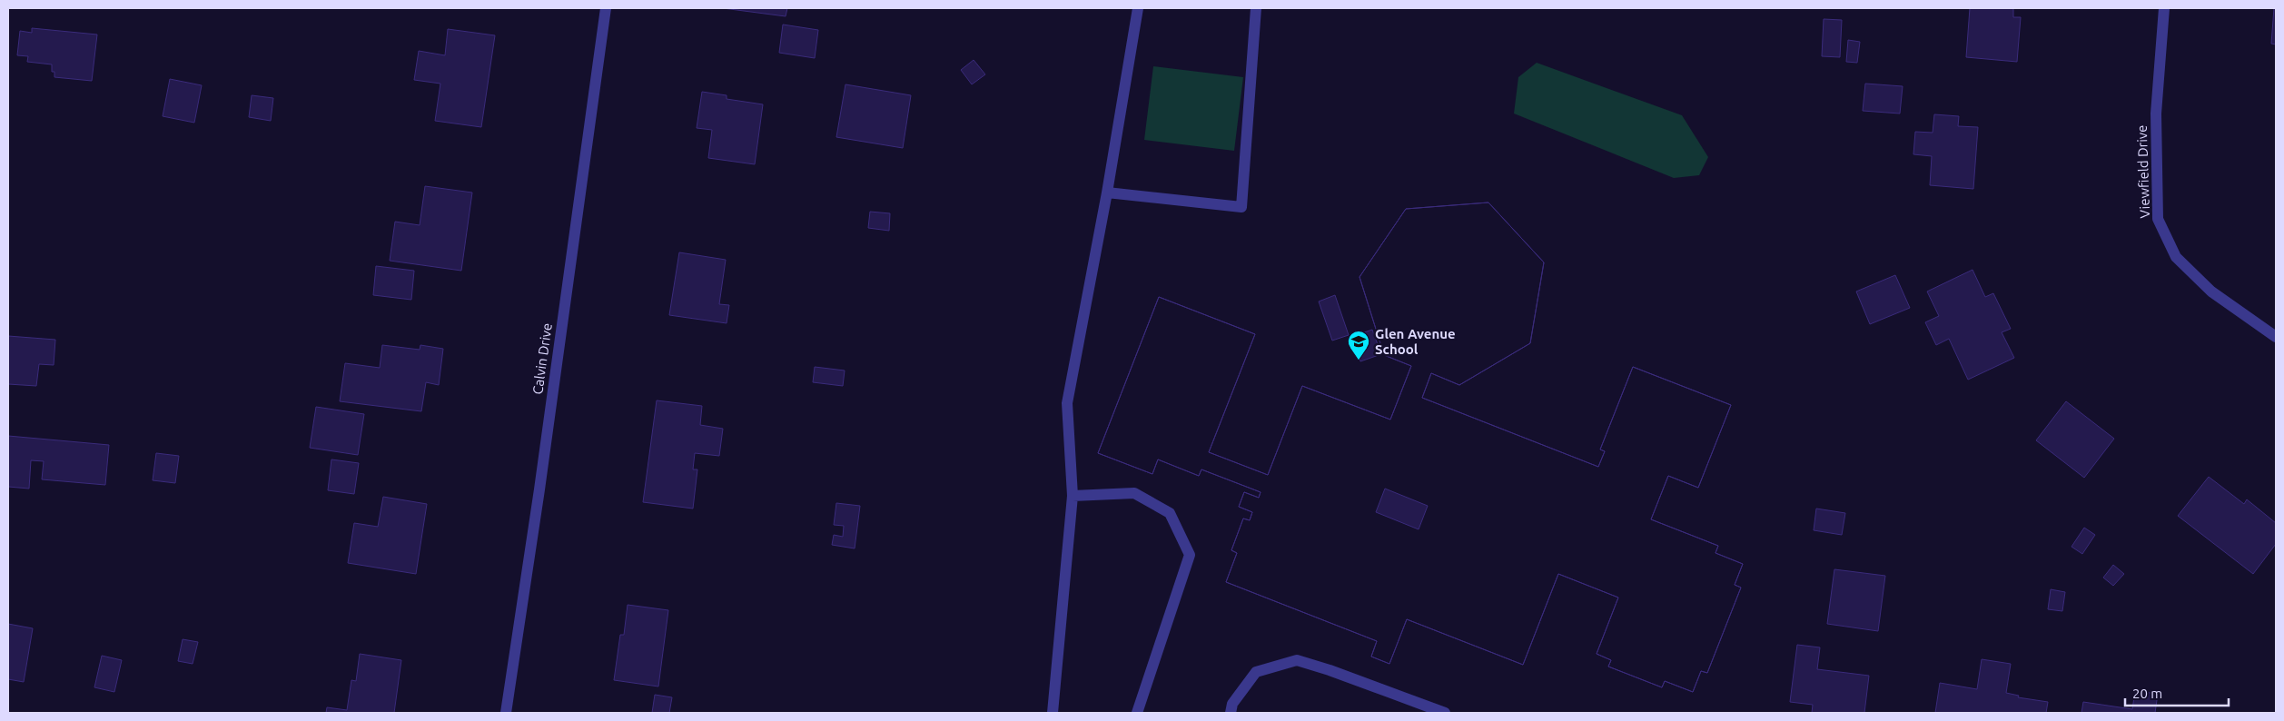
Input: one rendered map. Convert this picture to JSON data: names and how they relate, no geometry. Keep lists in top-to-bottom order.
{
  "streets": {
    "street": ["Viewfield Drive", "Calvin Drive"]
  },
  "places": {
    "school or university": ["Glen Avenue School"]
  },
  "scale_bar": "20 m"
}
